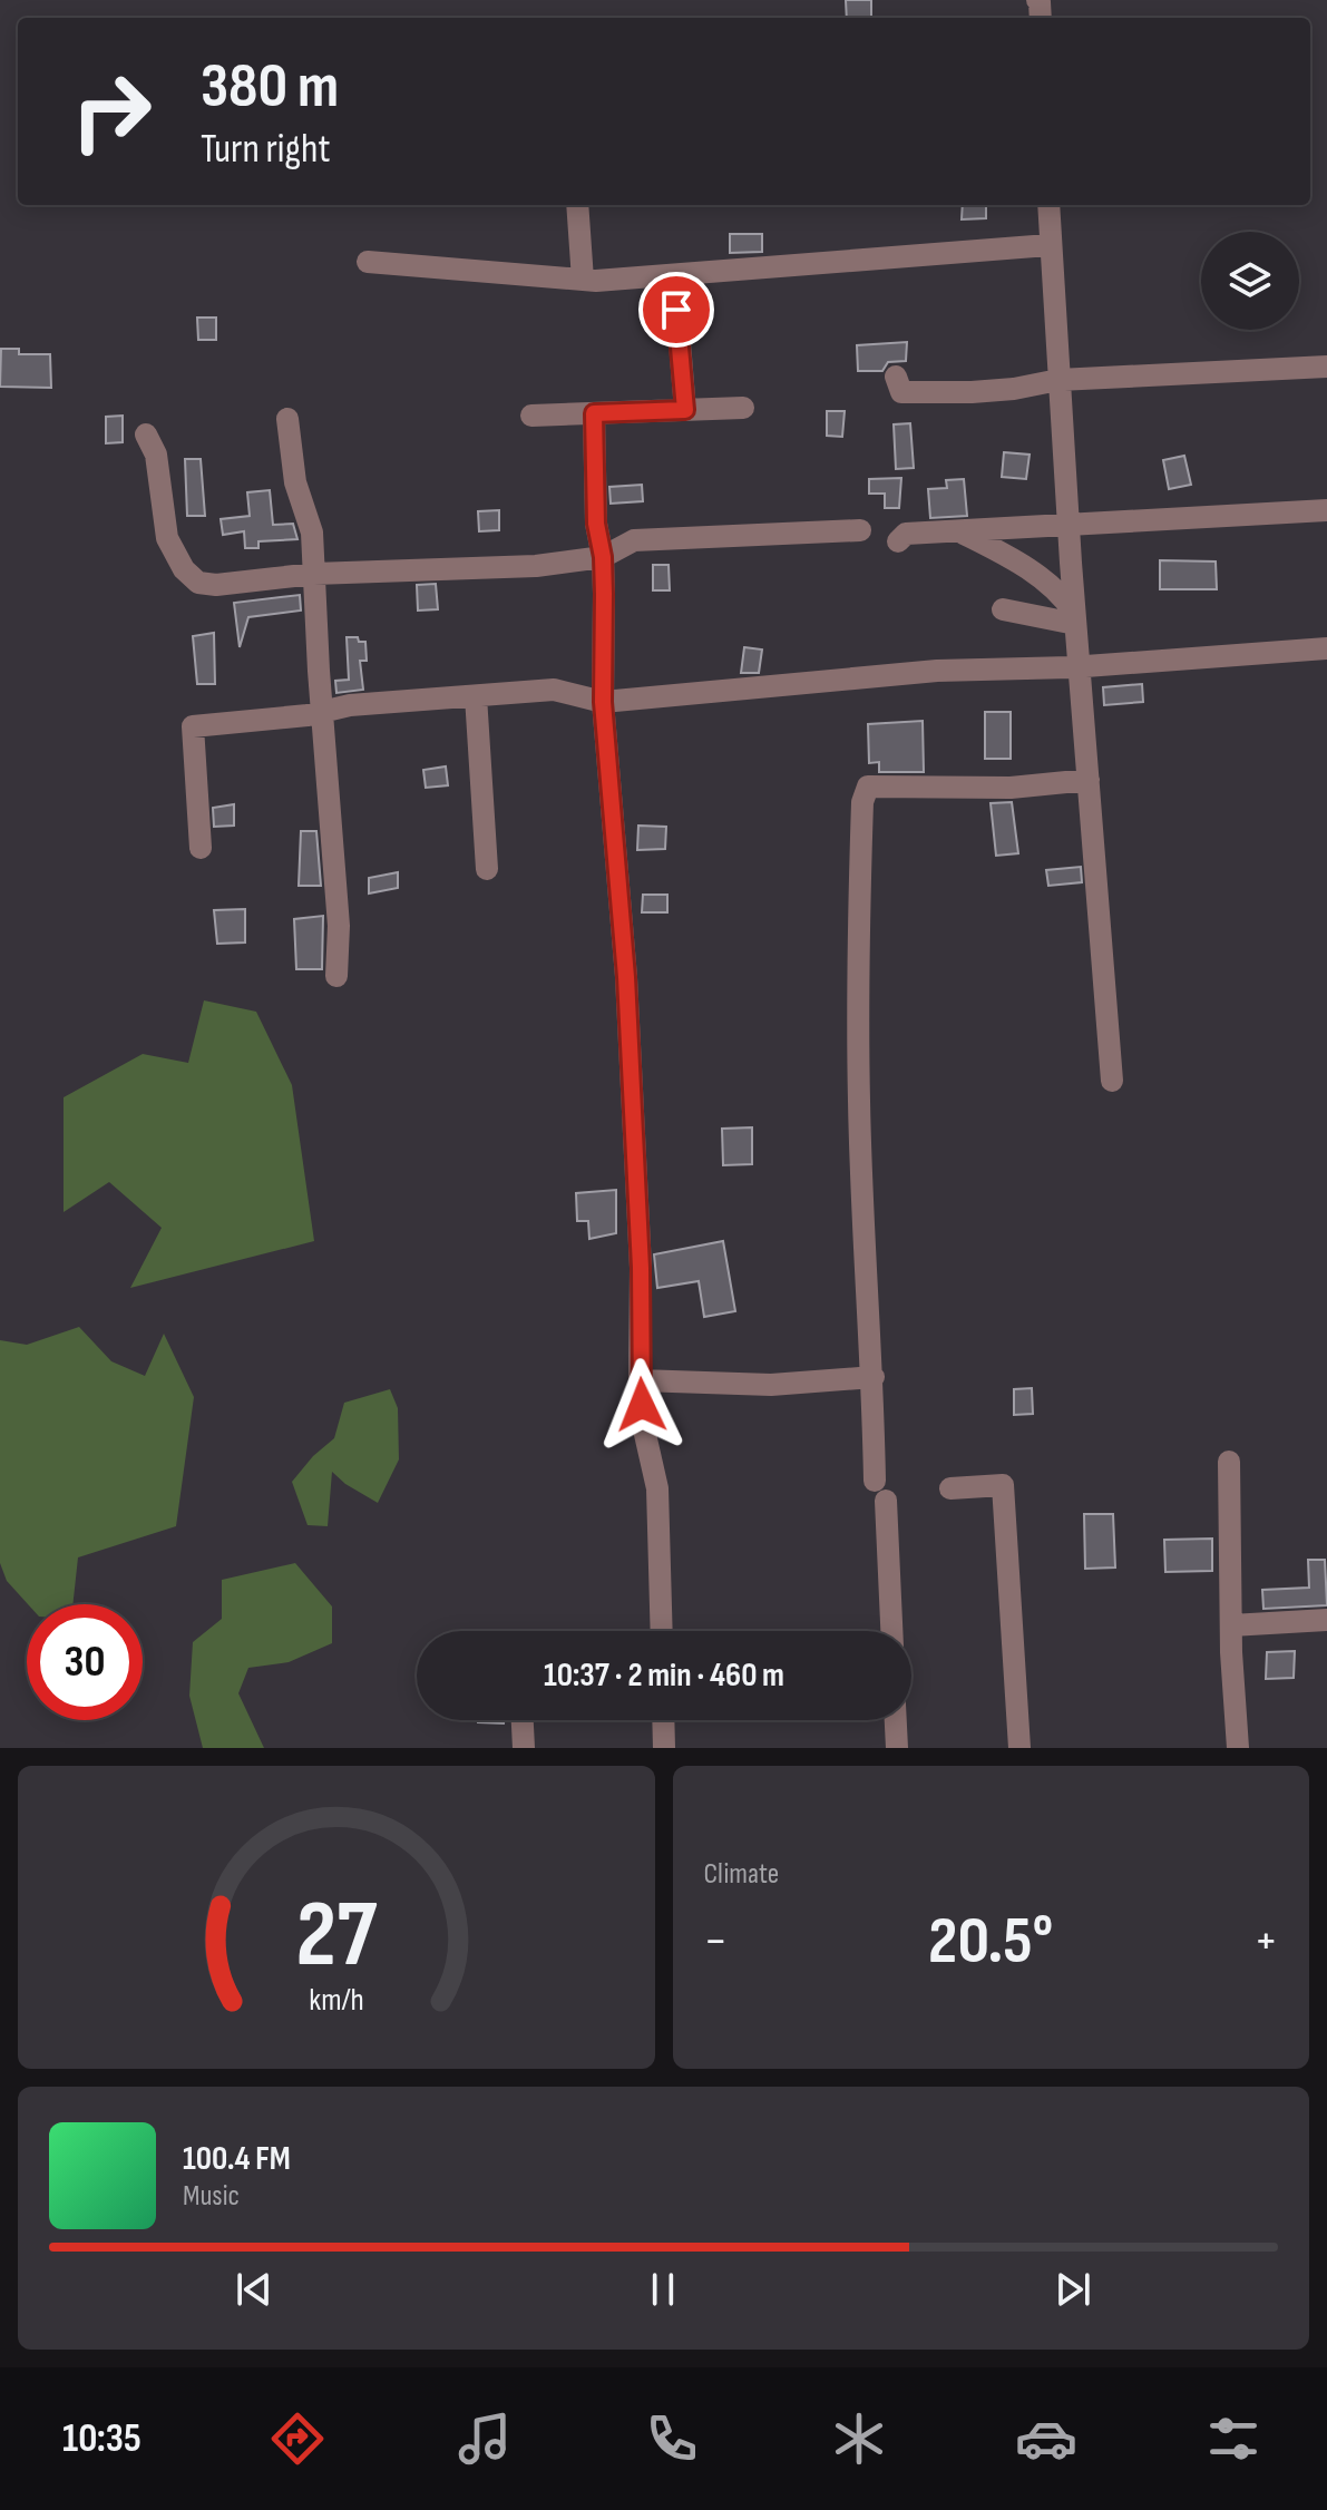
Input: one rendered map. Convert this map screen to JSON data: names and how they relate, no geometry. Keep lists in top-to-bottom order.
{
  "page": {
    "turn": ["380 m", "Turn right"],
    "limit": "30",
    "trip": "10:37 · 2 min · 460 m",
    "tile": "Climate",
    "heat": ["−", "20.5°", "+"],
    "song": ["100.4 FM", "Music"],
    "tabs": "10:35",
    "gauge": ["27", "km/h"]
  }
}
